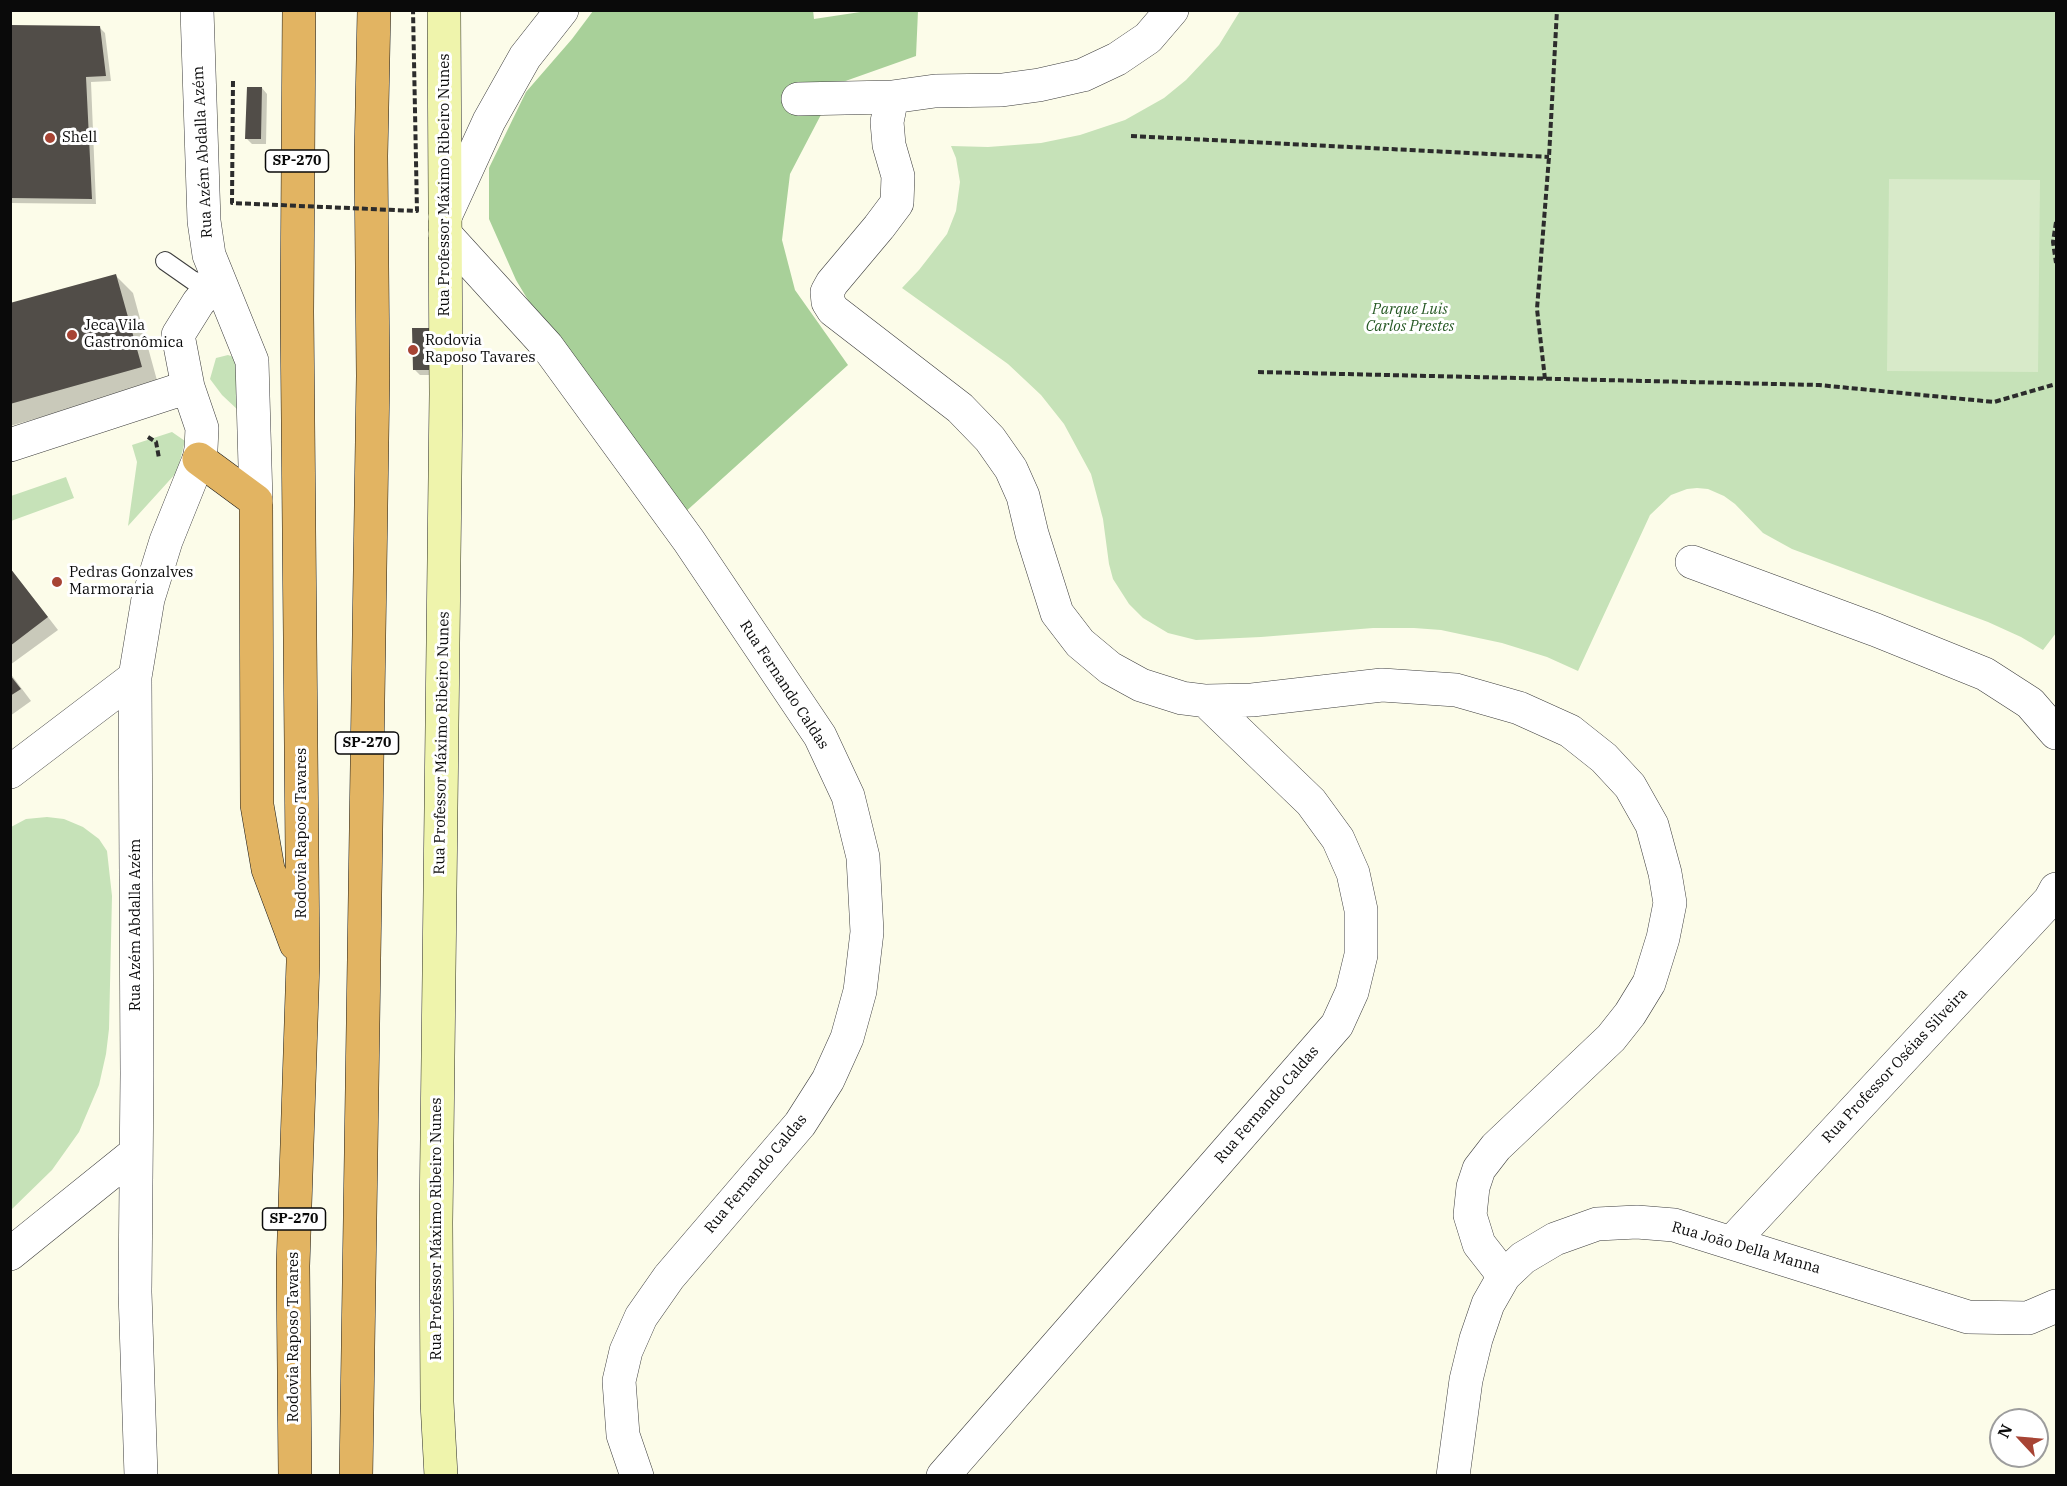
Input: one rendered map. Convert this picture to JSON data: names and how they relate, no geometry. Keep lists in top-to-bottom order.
{
  "streets": {
    "highway": ["SP-270", "Rodovia Raposo Tavares"],
    "main road": ["Rua Professor Máximo Ribeiro Nunes"],
    "street": [
      "Rua Azém Abdalla Azém",
      "Rua Fernando Caldas",
      "Rua Professor Oséias Silveira",
      "Rua João Della Manna"
    ]
  },
  "crossings": [
    ["Rua Professor Máximo Ribeiro Nunes", "Rua Fernando Caldas"],
    ["Rua Professor Oséias Silveira", "Rua João Della Manna"]
  ],
  "parks": ["Parque Luis Carlos Prestes"],
  "places": [
    "Shell",
    "Jeca Vila Gastronômica",
    "Rodovia Raposo Tavares",
    "Pedras Gonzalves Marmoraria"
  ],
  "north": "top left"
}
